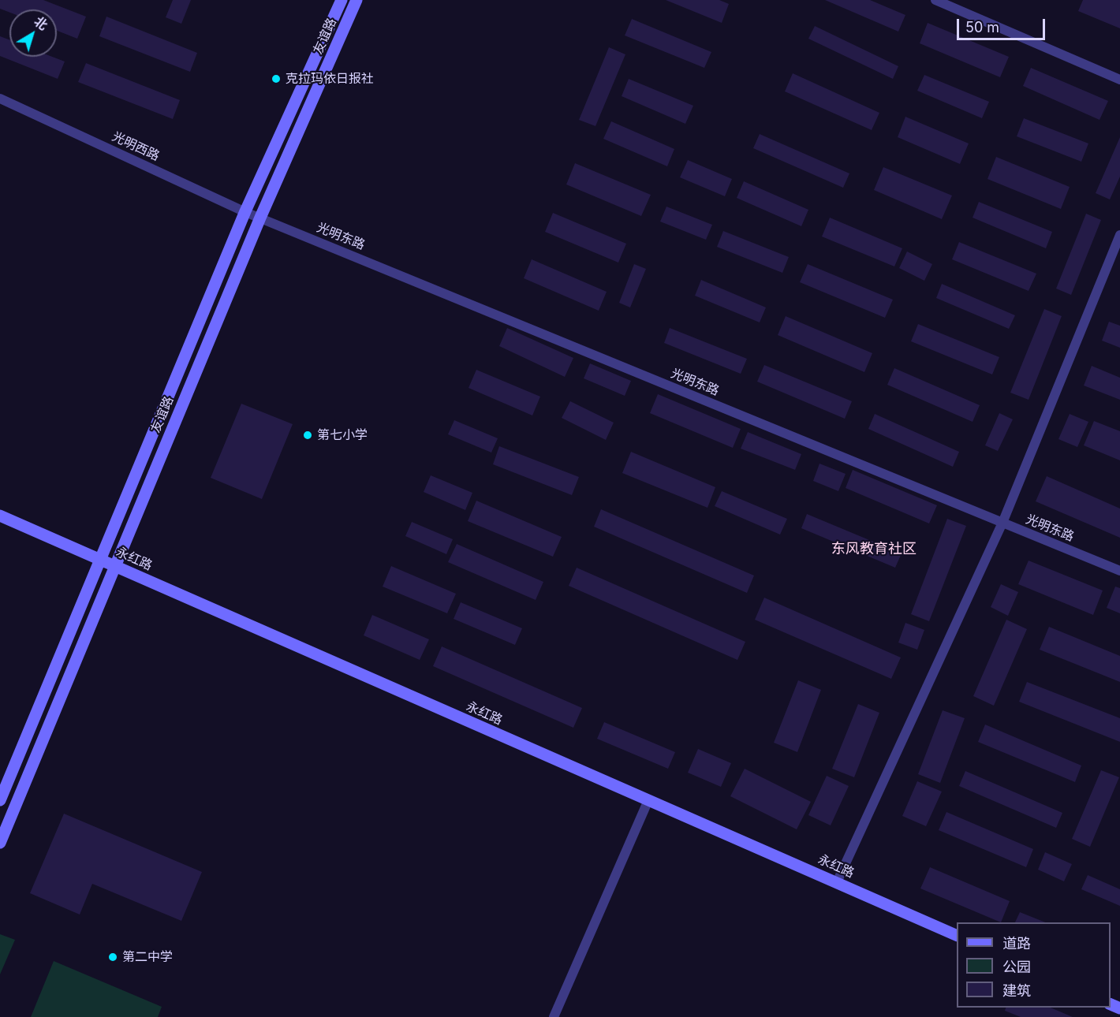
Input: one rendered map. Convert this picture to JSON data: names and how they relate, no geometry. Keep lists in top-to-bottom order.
{
  "streets": {
    "main road": ["友谊路", "永红路"],
    "street": ["光明西路", "光明东路"]
  },
  "crossings": [
    ["友谊路", "光明西路"],
    ["友谊路", "光明东路"],
    ["友谊路", "永红路"],
    ["光明西路", "光明东路"]
  ],
  "districts": ["东风教育社区"],
  "places": ["克拉玛依日报社", "第七小学", "第二中学"],
  "legend": ["道路", "公园", "建筑"],
  "scale_bar": "50 m",
  "north": "top right"
}
